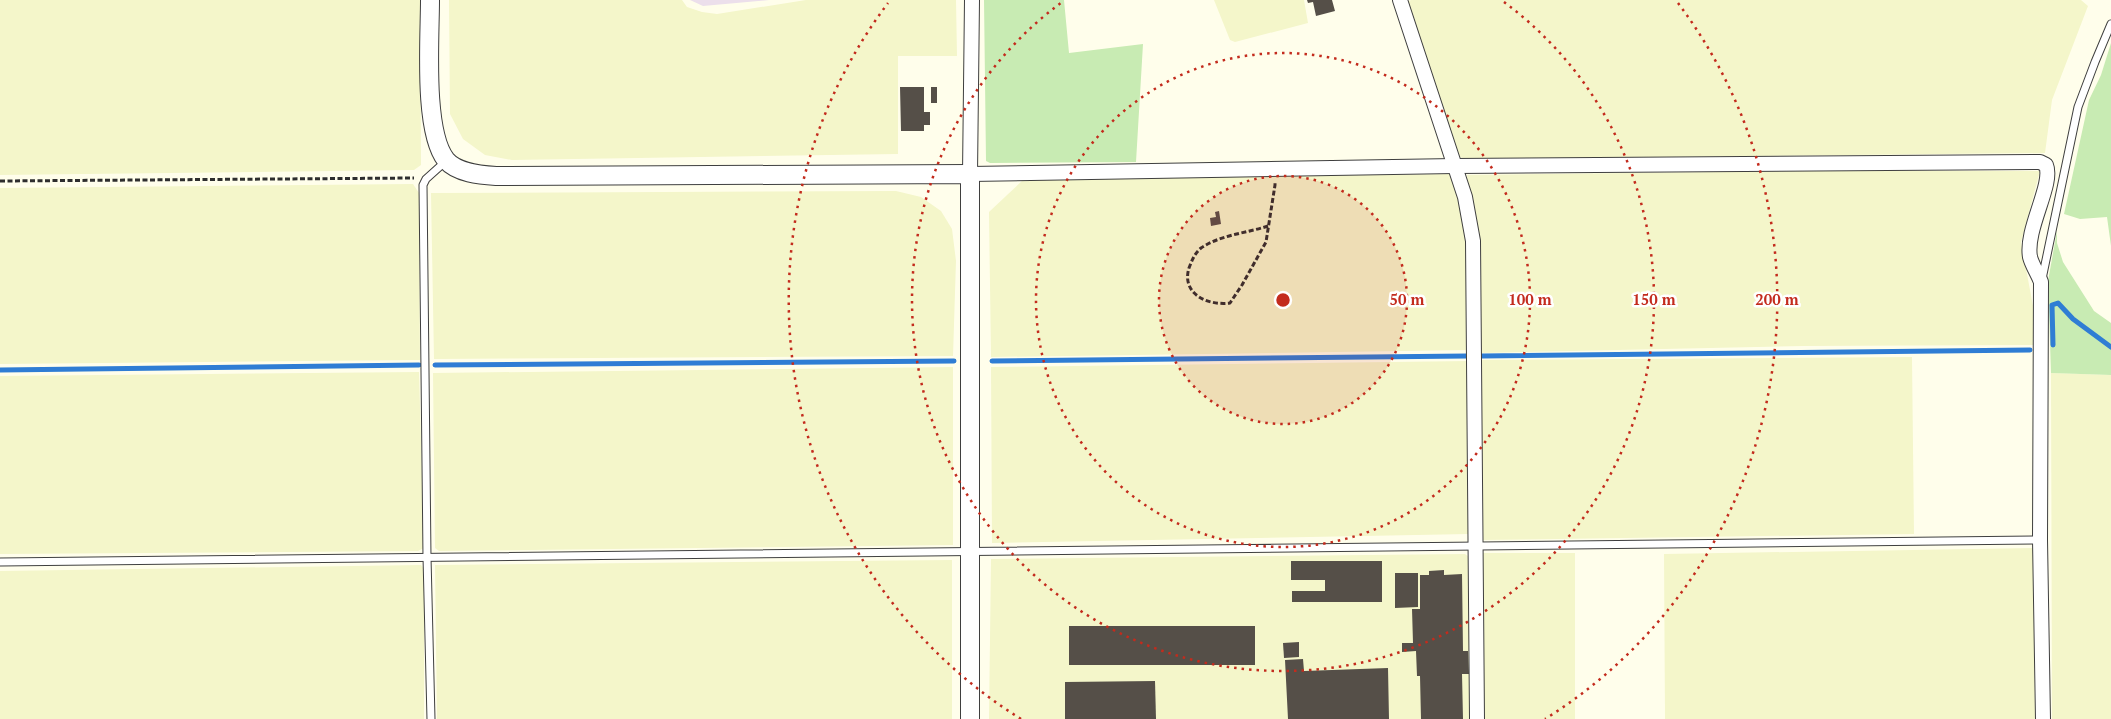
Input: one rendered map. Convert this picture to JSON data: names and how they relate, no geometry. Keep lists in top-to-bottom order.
{
  "rings": [
    "50 m",
    "100 m",
    "150 m",
    "200 m"
  ]
}
